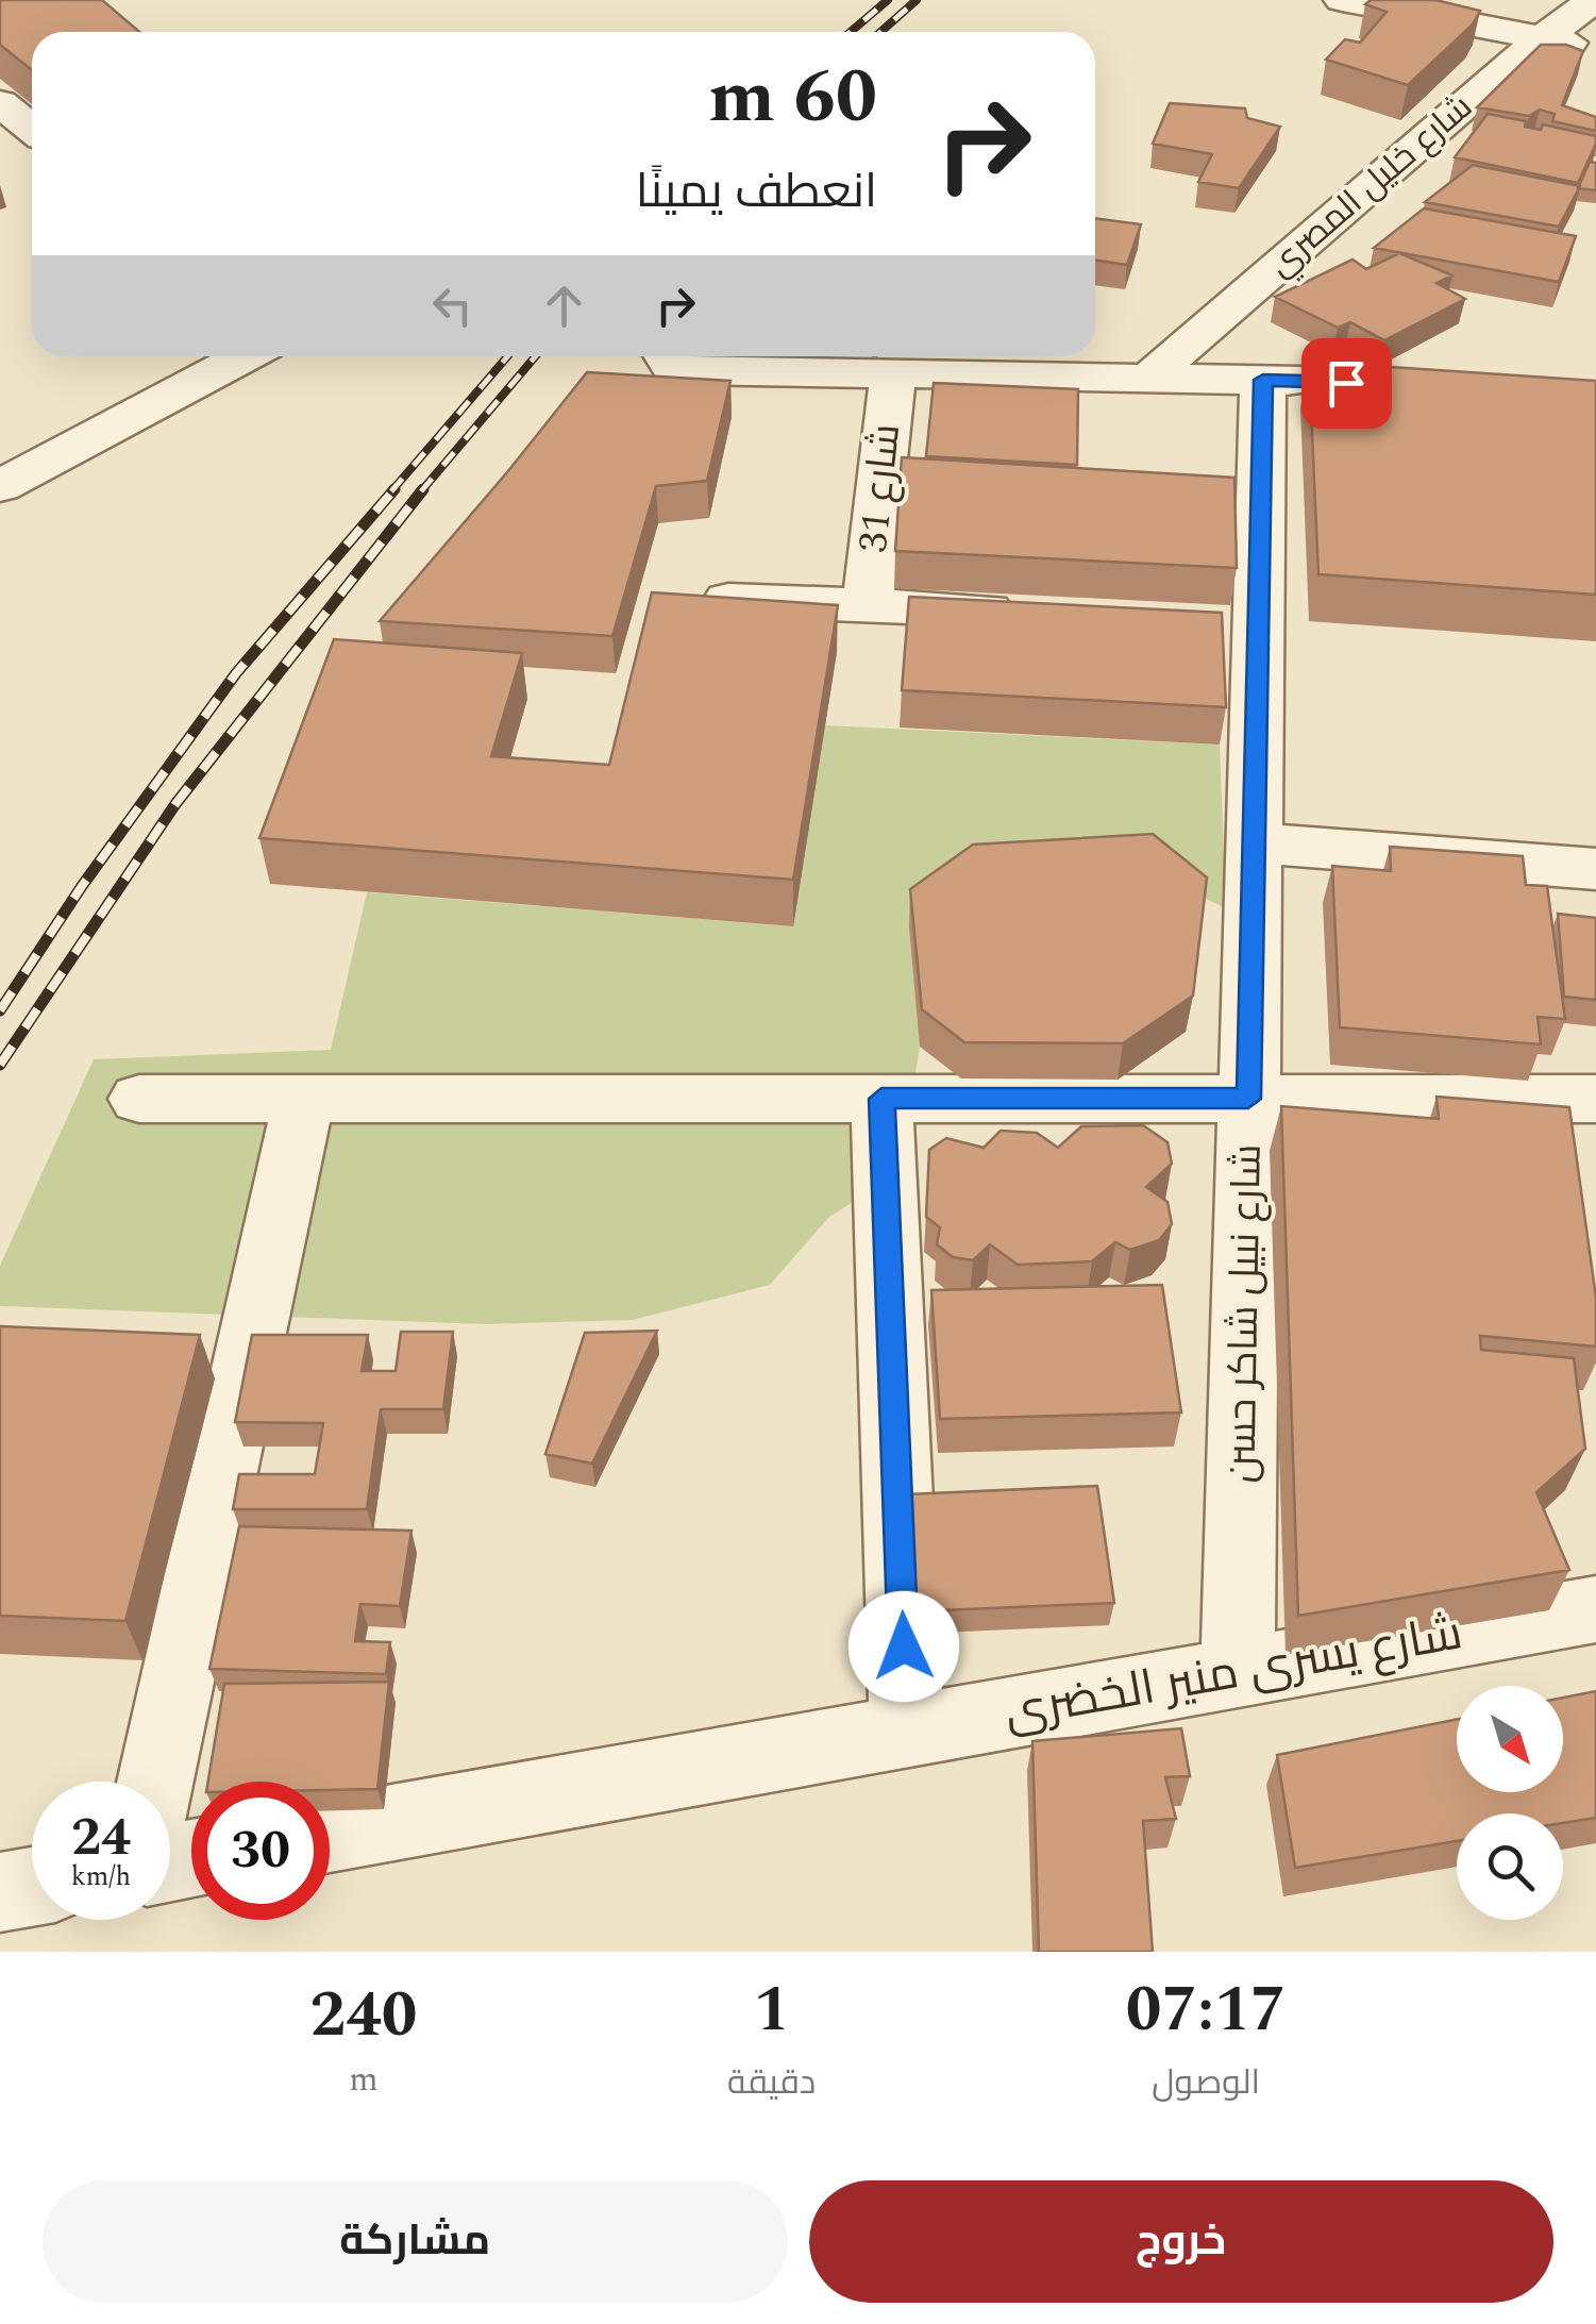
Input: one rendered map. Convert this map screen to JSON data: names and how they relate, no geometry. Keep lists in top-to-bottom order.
{
  "streets": {
    "street": [
      "شارع خليل المصري",
      "شارع 31",
      "شارع نبيل شاكر حسن",
      "شارع يسرى منير الخضرى"
    ]
  },
  "crossings": [
    ["شارع نبيل شاكر حسن", "شارع يسرى منير الخضرى"]
  ],
  "north": "bottom right",
  "page": {
    "turn": ["60 m", "انعطف يمينًا"],
    "speed": "24 km/h",
    "limit": "30",
    "eta": [
      "07:17",
      "الوصول",
      "1",
      "دقيقة",
      "240",
      "m"
    ],
    "buttons": ["خروج", "مشاركة"]
  }
}
